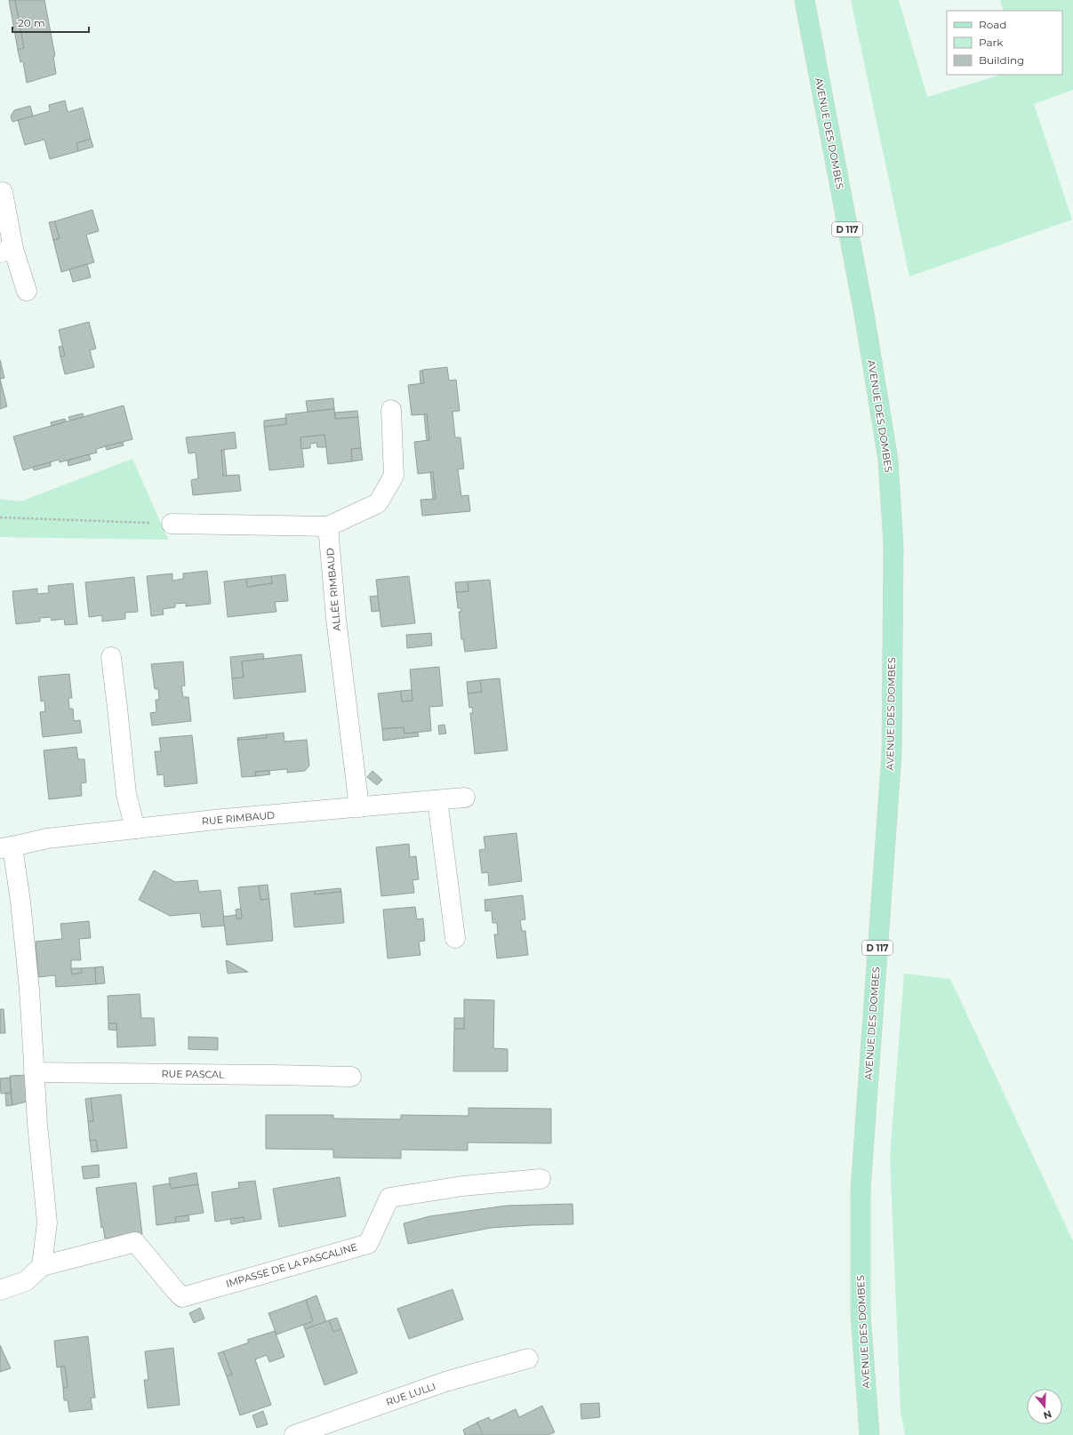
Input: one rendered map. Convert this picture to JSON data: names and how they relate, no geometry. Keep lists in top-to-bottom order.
{
  "streets": {
    "main road": ["AVENUE DES DOMBES", "D 117"],
    "street": [
      "ALLÉE RIMBAUD",
      "RUE RIMBAUD",
      "RUE PASCAL",
      "IMPASSE DE LA PASCALINE",
      "RUE LULLI"
    ]
  },
  "crossings": [
    ["ALLÉE RIMBAUD", "RUE RIMBAUD"]
  ],
  "legend": ["Road", "Park", "Building"],
  "scale_bar": "20 m",
  "north": "bottom"
}
